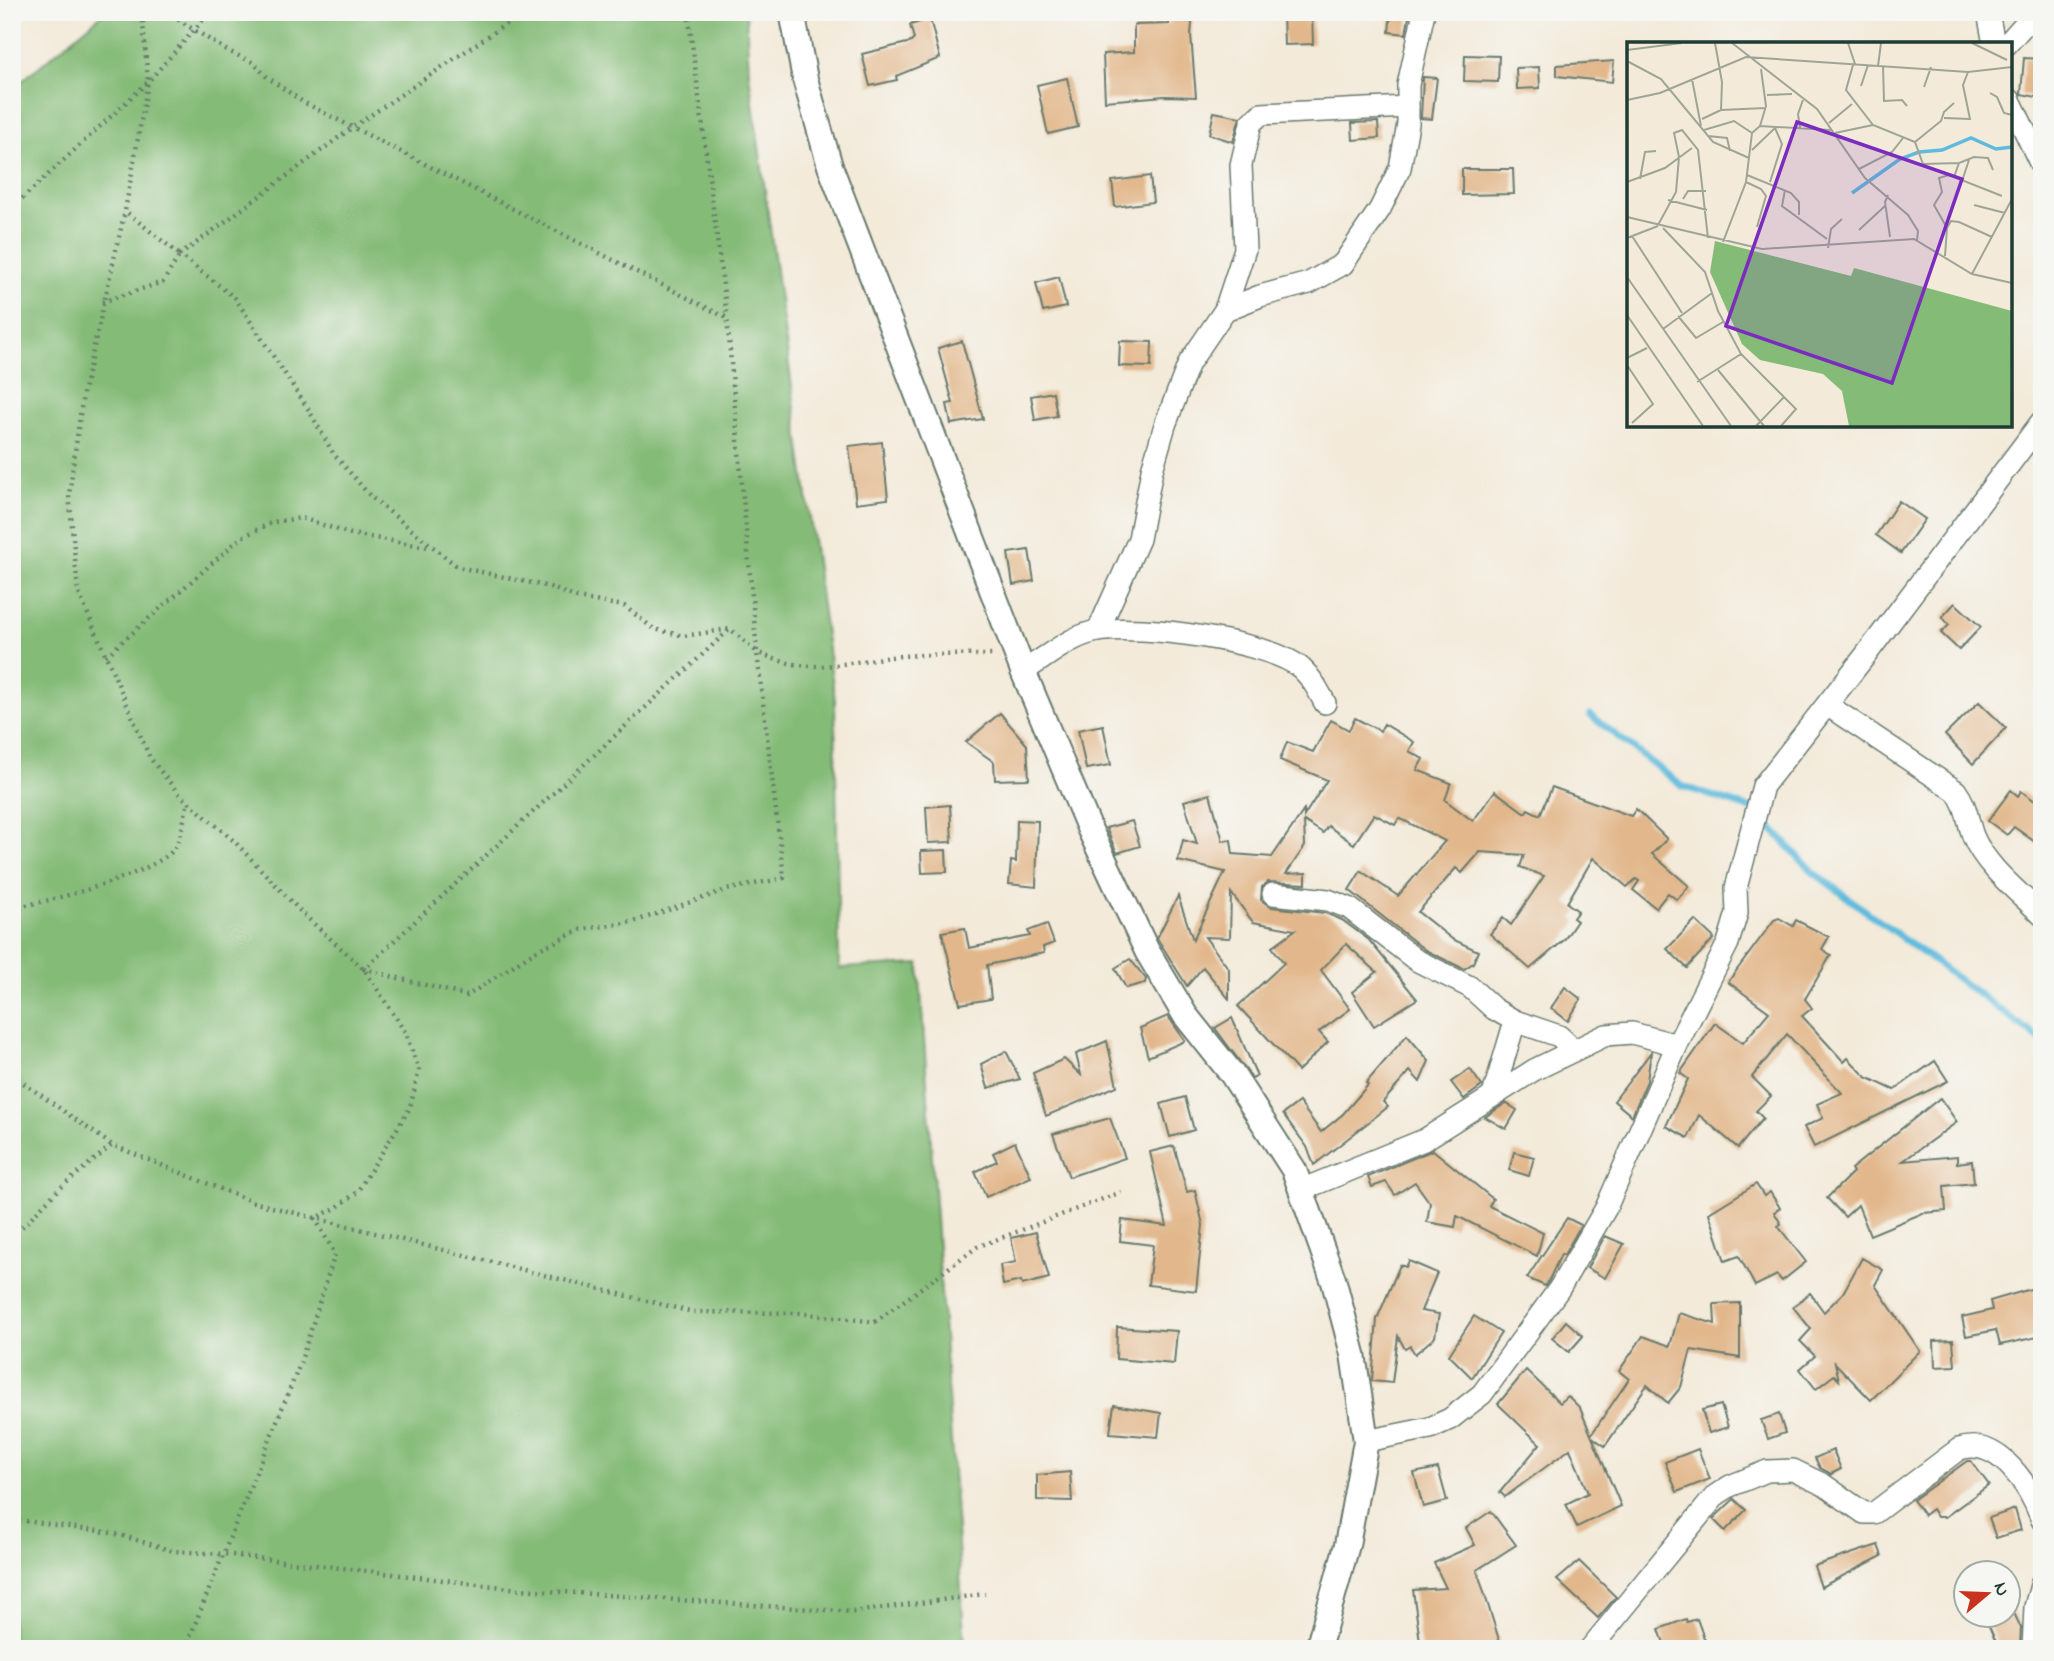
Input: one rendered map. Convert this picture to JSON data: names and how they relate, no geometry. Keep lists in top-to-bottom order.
{
  "north": "right"
}
